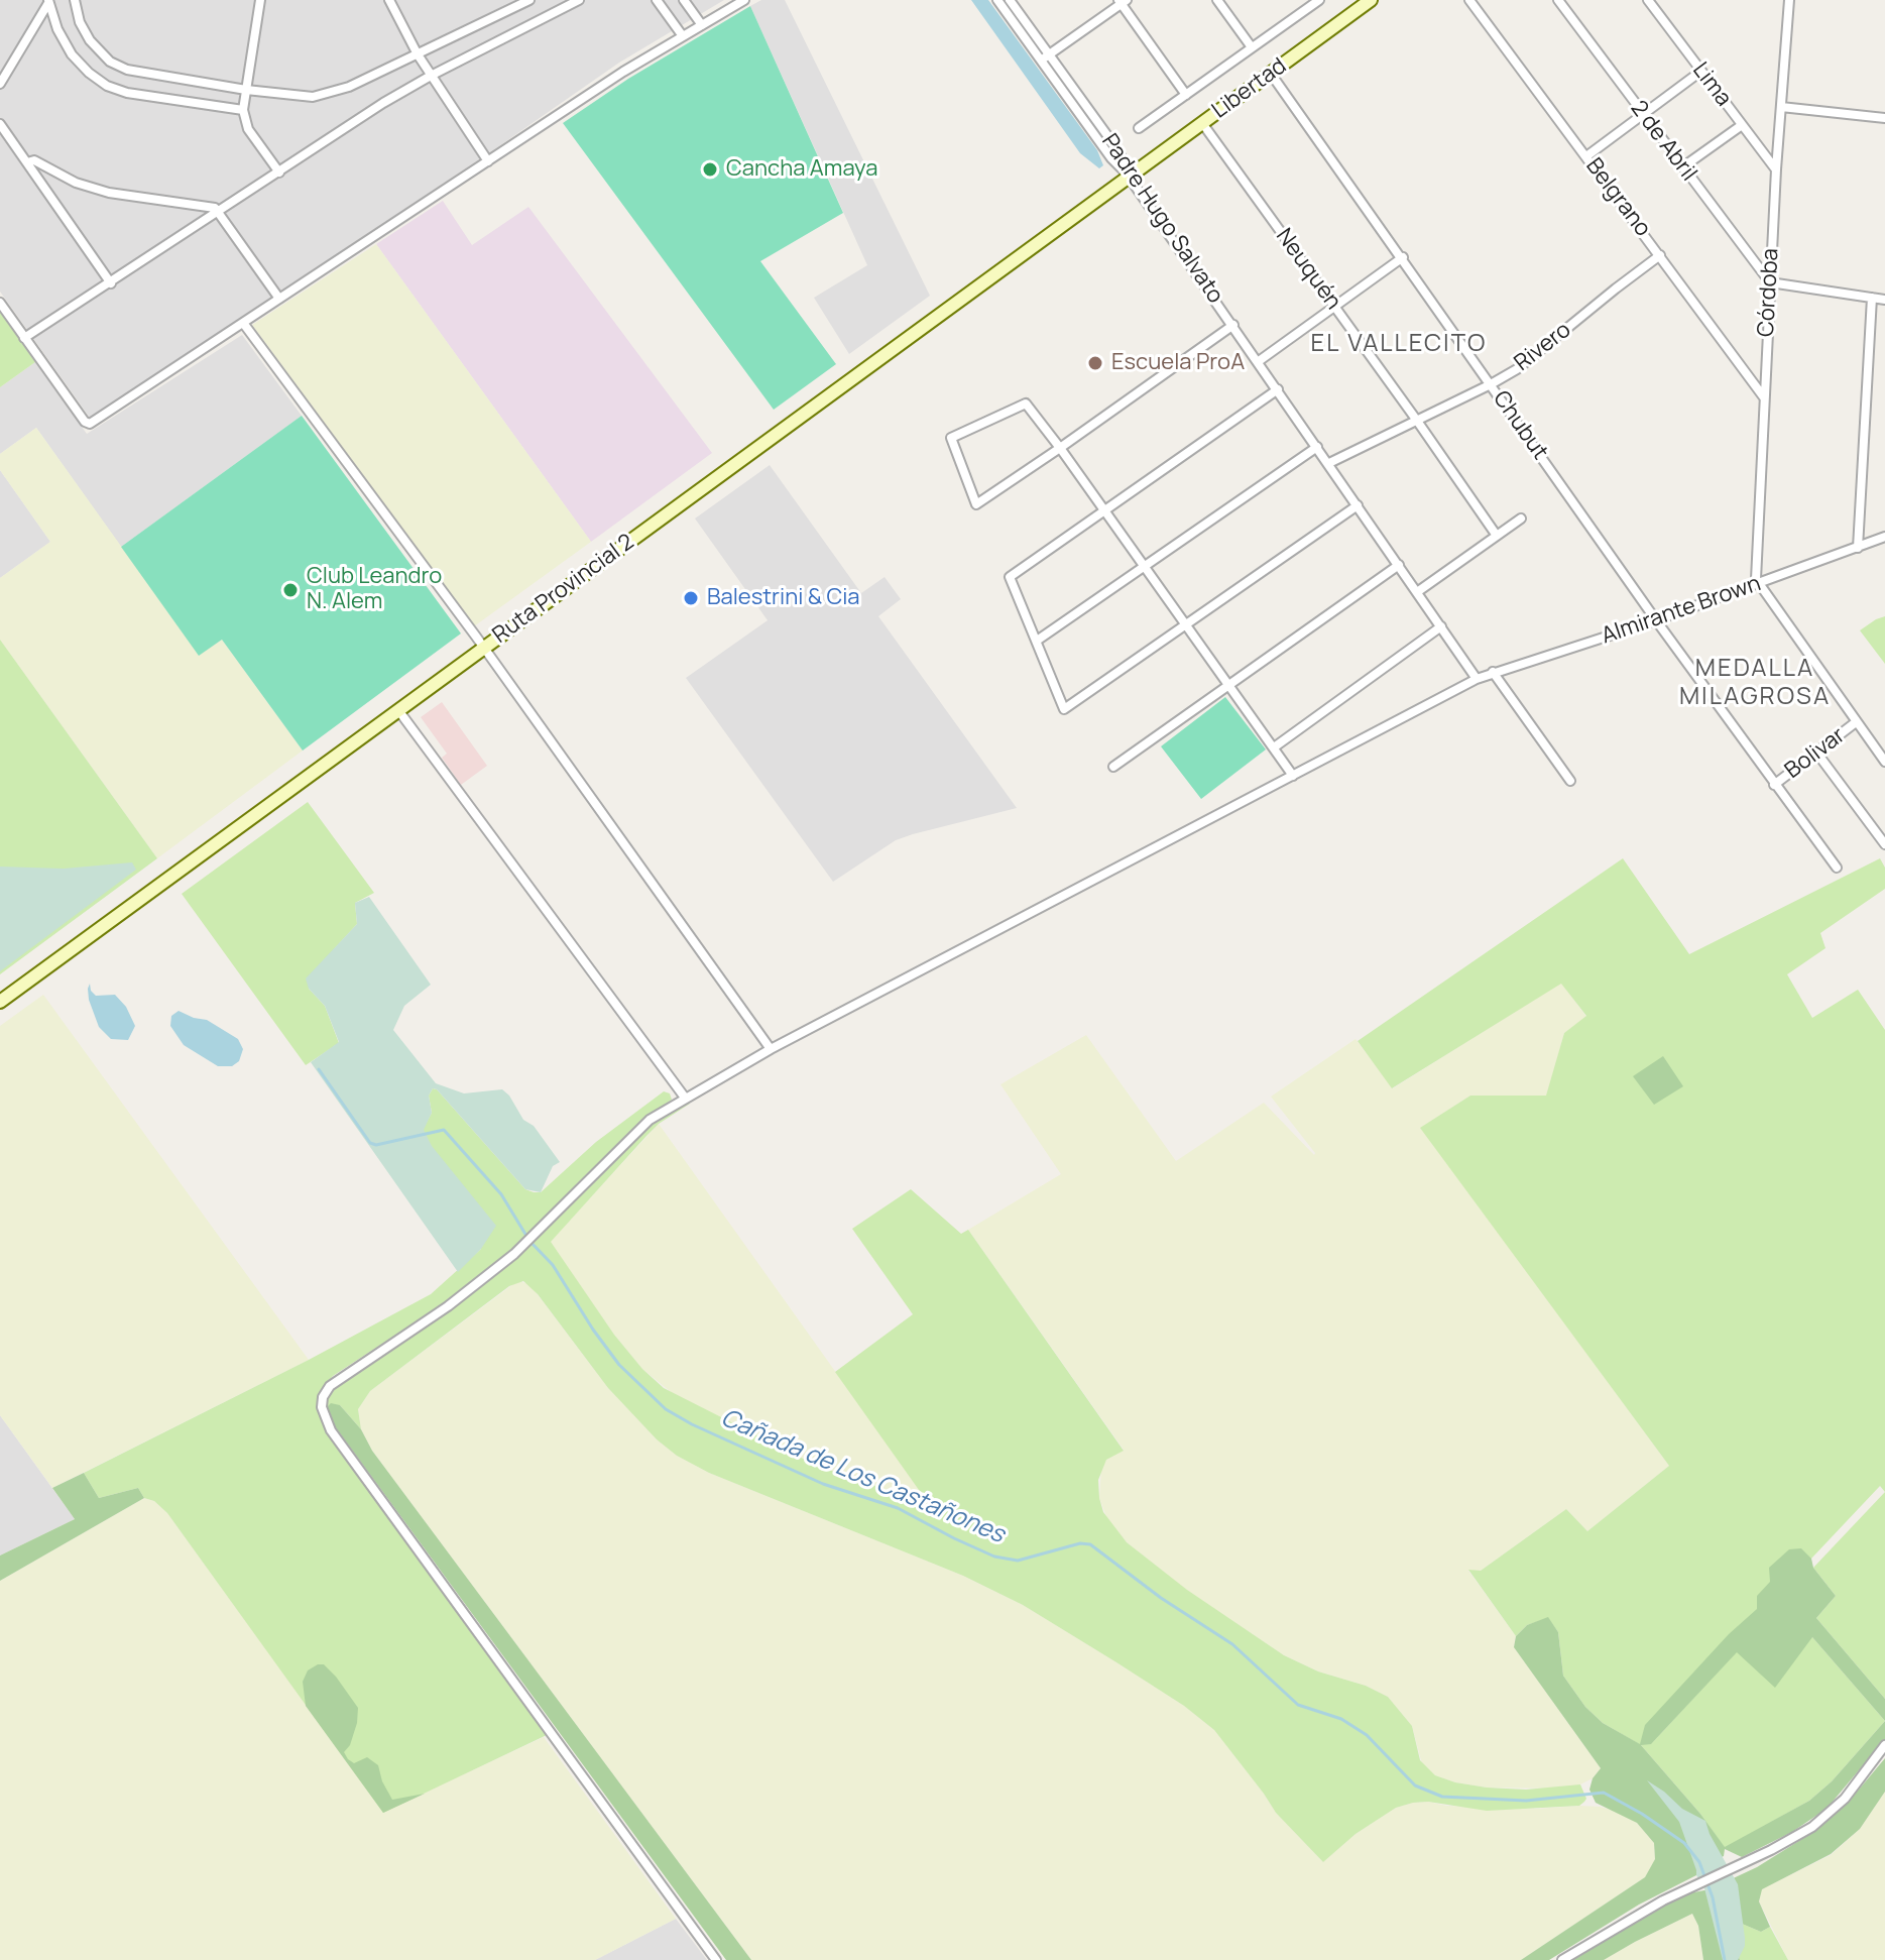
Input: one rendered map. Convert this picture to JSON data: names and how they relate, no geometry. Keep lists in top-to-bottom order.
{
  "streets": {
    "main road": ["Libertad", "Ruta Provincial 2"],
    "street": [
      "Lima",
      "2 de Abril",
      "Belgrano",
      "Padre Hugo Salvato",
      "Neuquén",
      "Córdoba",
      "Rivero",
      "Chubut",
      "Almirante Brown",
      "Bolivar"
    ]
  },
  "crossings": [
    ["Lima", "Córdoba"],
    ["Libertad", "Padre Hugo Salvato"],
    ["Libertad", "Neuquén"],
    ["Libertad", "Chubut"],
    ["Libertad", "Ruta Provincial 2"],
    ["2 de Abril", "Córdoba"],
    ["Belgrano", "Córdoba"],
    ["Belgrano", "Rivero"],
    ["Padre Hugo Salvato", "Rivero"],
    ["Padre Hugo Salvato", "Ruta Provincial 2"],
    ["Padre Hugo Salvato", "Almirante Brown"],
    ["Neuquén", "Rivero"],
    ["Córdoba", "Almirante Brown"],
    ["Rivero", "Chubut"],
    ["Chubut", "Almirante Brown"],
    ["Chubut", "Bolivar"]
  ],
  "districts": ["EL VALLECITO", "MEDALLA MILAGROSA"],
  "water": ["Cañada de Los Castañones"],
  "places": [
    "Cancha Amaya",
    "Escuela ProA",
    "Club Leandro N. Alem",
    "Balestrini & Cia"
  ]
}
